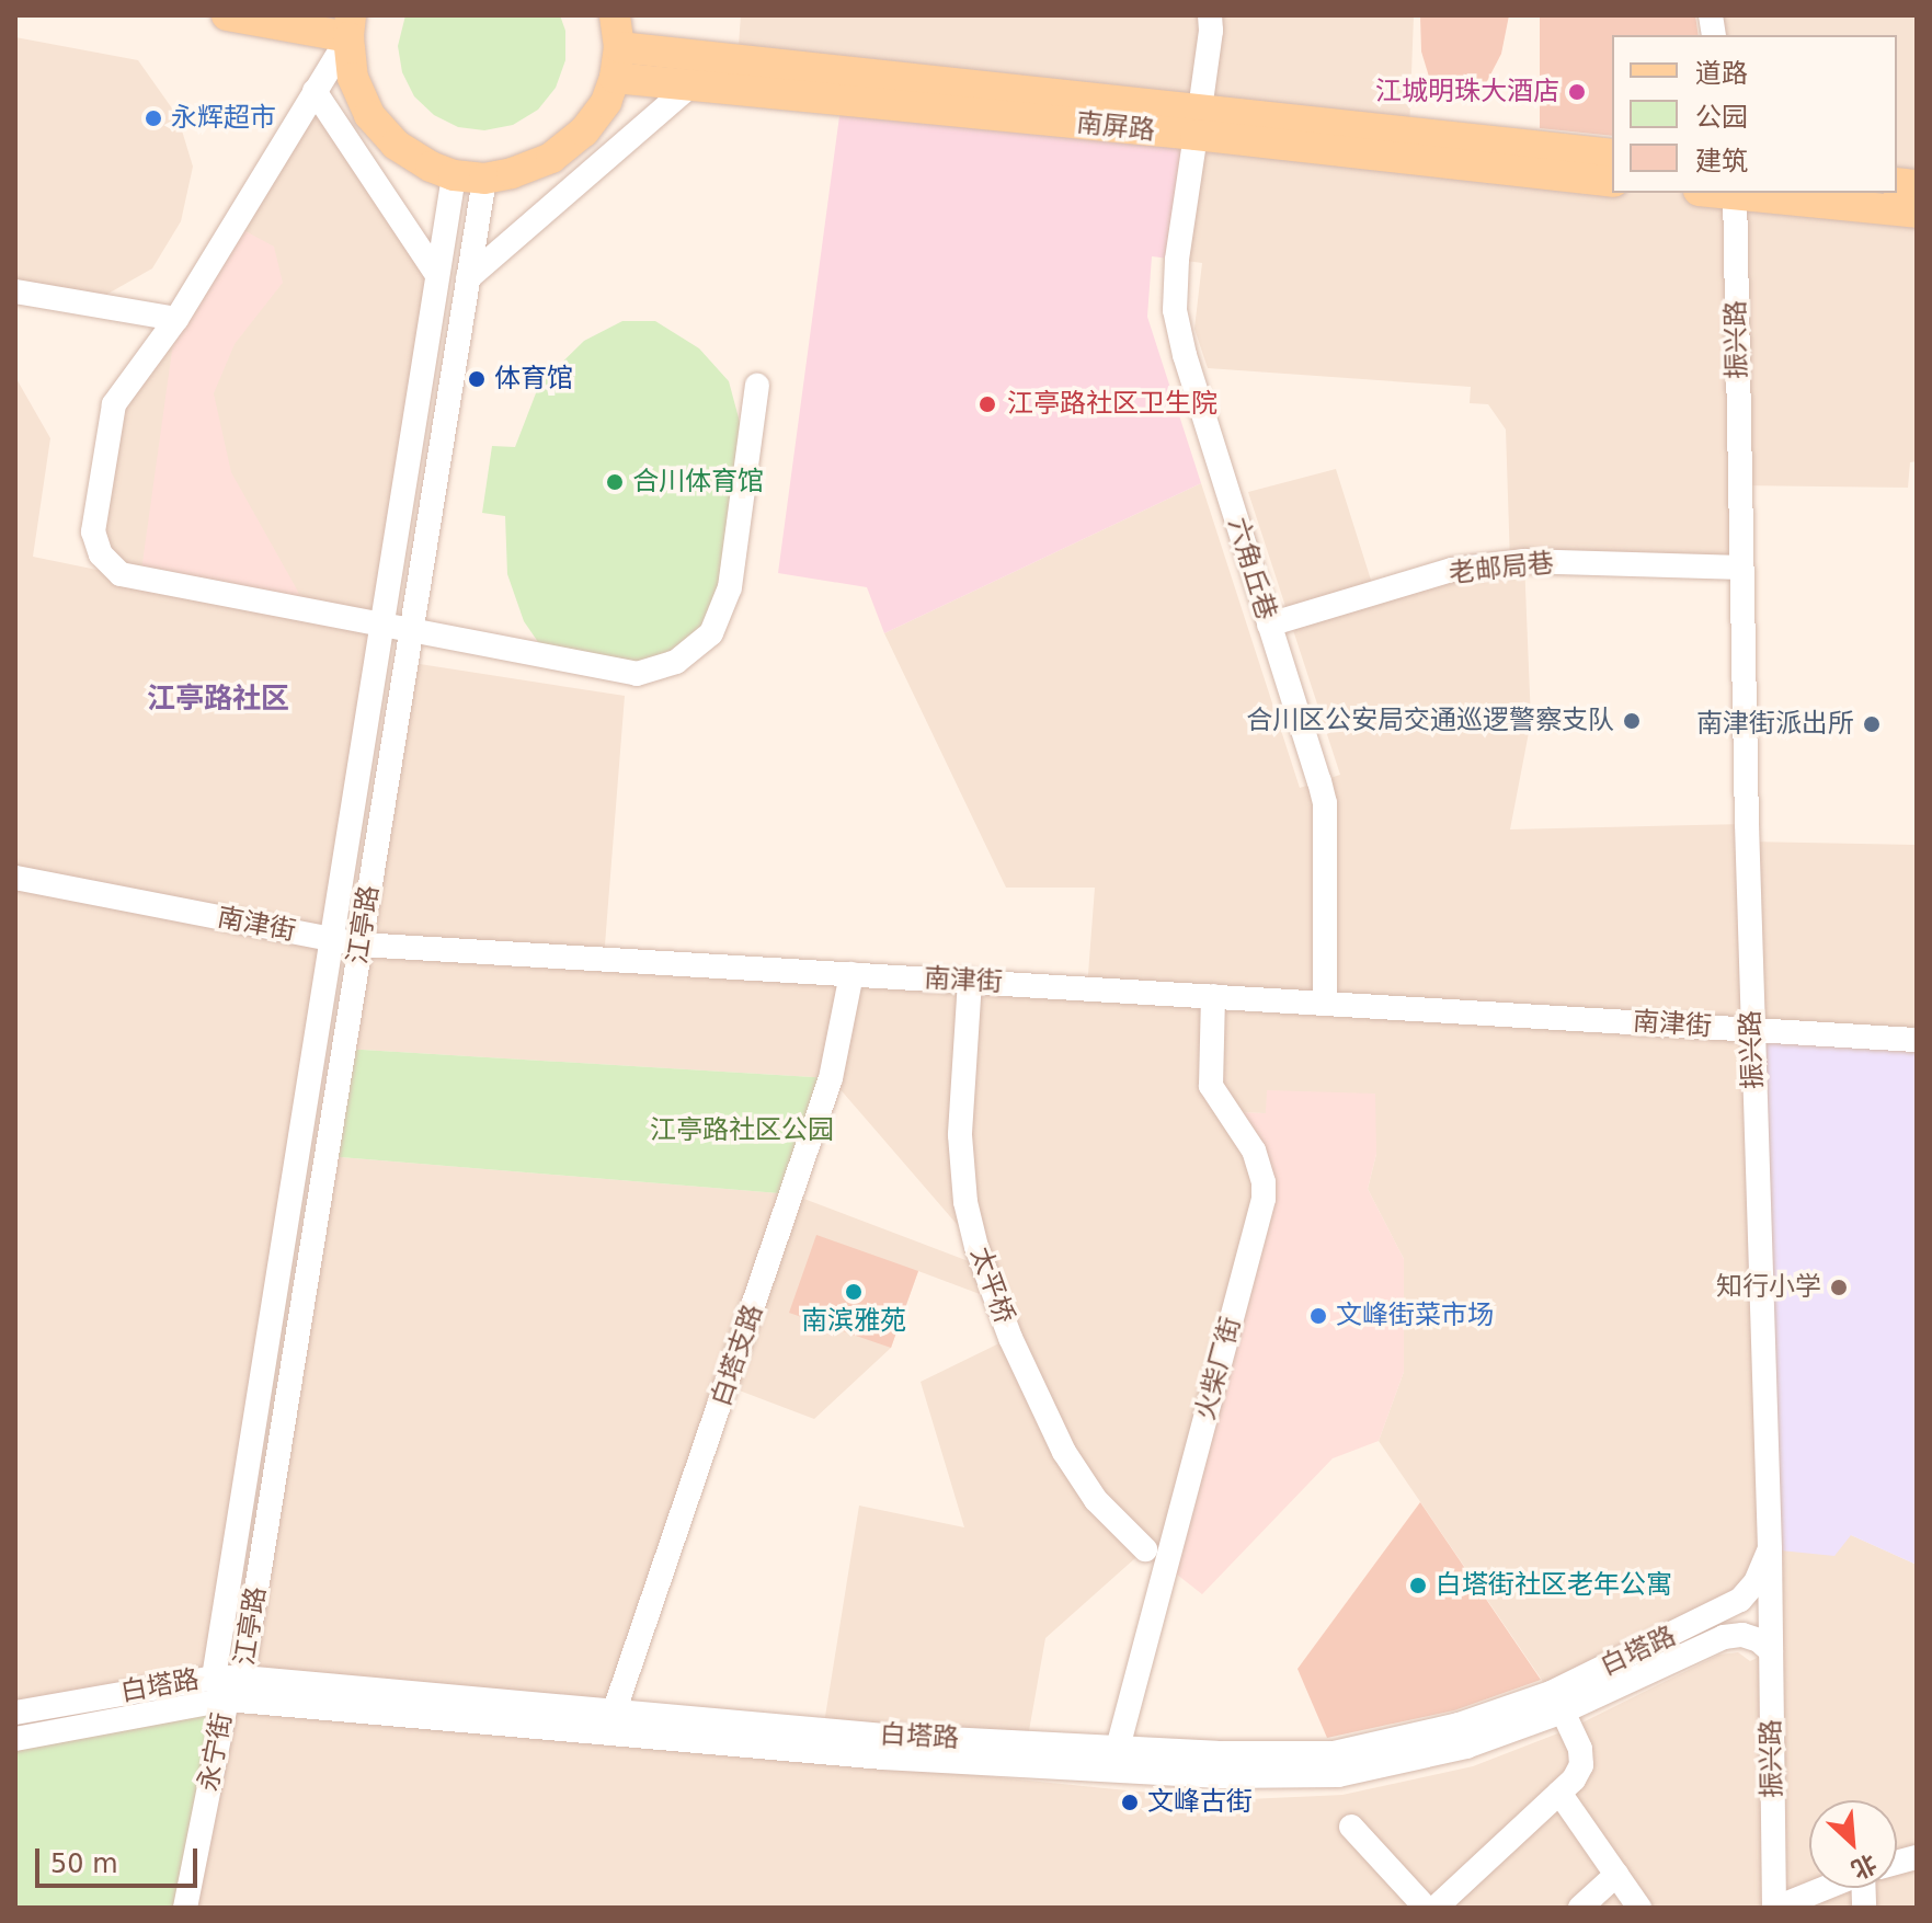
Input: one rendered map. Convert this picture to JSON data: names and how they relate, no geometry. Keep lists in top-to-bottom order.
{
  "streets": {
    "main road": ["南屏路"],
    "street": [
      "振兴路",
      "六角丘巷",
      "老邮局巷",
      "南津街",
      "江亭路",
      "太平桥",
      "白塔支路",
      "火柴厂街",
      "白塔路",
      "永宁街"
    ]
  },
  "crossings": [
    ["南屏路", "六角丘巷"],
    ["振兴路", "老邮局巷"],
    ["振兴路", "南津街"],
    ["振兴路", "白塔路"],
    ["六角丘巷", "老邮局巷"],
    ["六角丘巷", "南津街"],
    ["南津街", "江亭路"],
    ["南津街", "太平桥"],
    ["南津街", "白塔支路"],
    ["南津街", "火柴厂街"],
    ["江亭路", "白塔路"],
    ["江亭路", "永宁街"],
    ["白塔支路", "白塔路"],
    ["火柴厂街", "白塔路"],
    ["白塔路", "永宁街"]
  ],
  "districts": ["江亭路社区"],
  "parks": ["江亭路社区公园"],
  "places": [
    "江城明珠大酒店",
    "永辉超市",
    "体育馆",
    "江亭路社区卫生院",
    "合川体育馆",
    "合川区公安局交通巡逻警察支队",
    "南津街派出所",
    "知行小学",
    "南滨雅苑",
    "文峰街菜市场",
    "白塔街社区老年公寓",
    "文峰古街"
  ],
  "legend": ["道路", "公园", "建筑"],
  "scale_bar": "50 m",
  "north": "bottom right"
}
